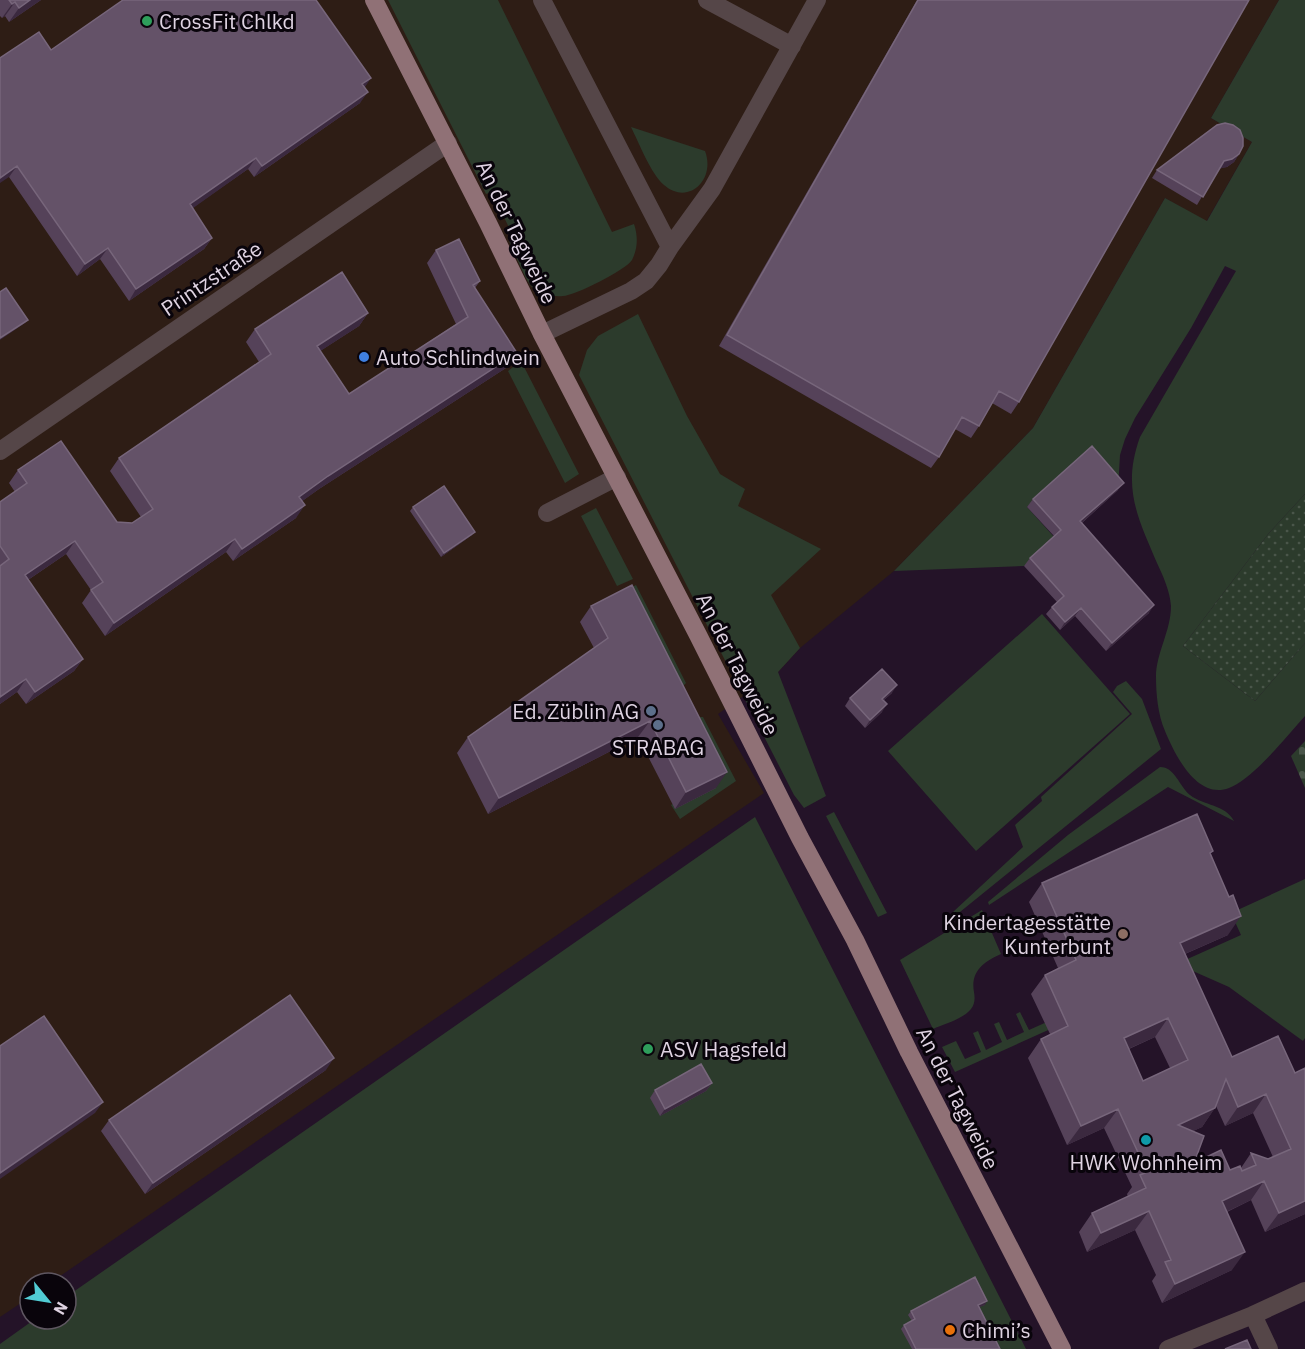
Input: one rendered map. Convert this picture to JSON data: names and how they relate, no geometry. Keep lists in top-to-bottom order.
{
  "streets": {
    "main road": ["An der Tagweide"],
    "street": ["Printzstraße"]
  },
  "crossings": [
    ["An der Tagweide", "Printzstraße"]
  ],
  "places": [
    "CrossFit Chlkd",
    "Auto Schlindwein",
    "Ed. Züblin AG",
    "STRABAG",
    "Kindertagesstätte Kunterbunt",
    "ASV Hagsfeld",
    "HWK Wohnheim",
    "Chimi’s"
  ],
  "north": "bottom right"
}
